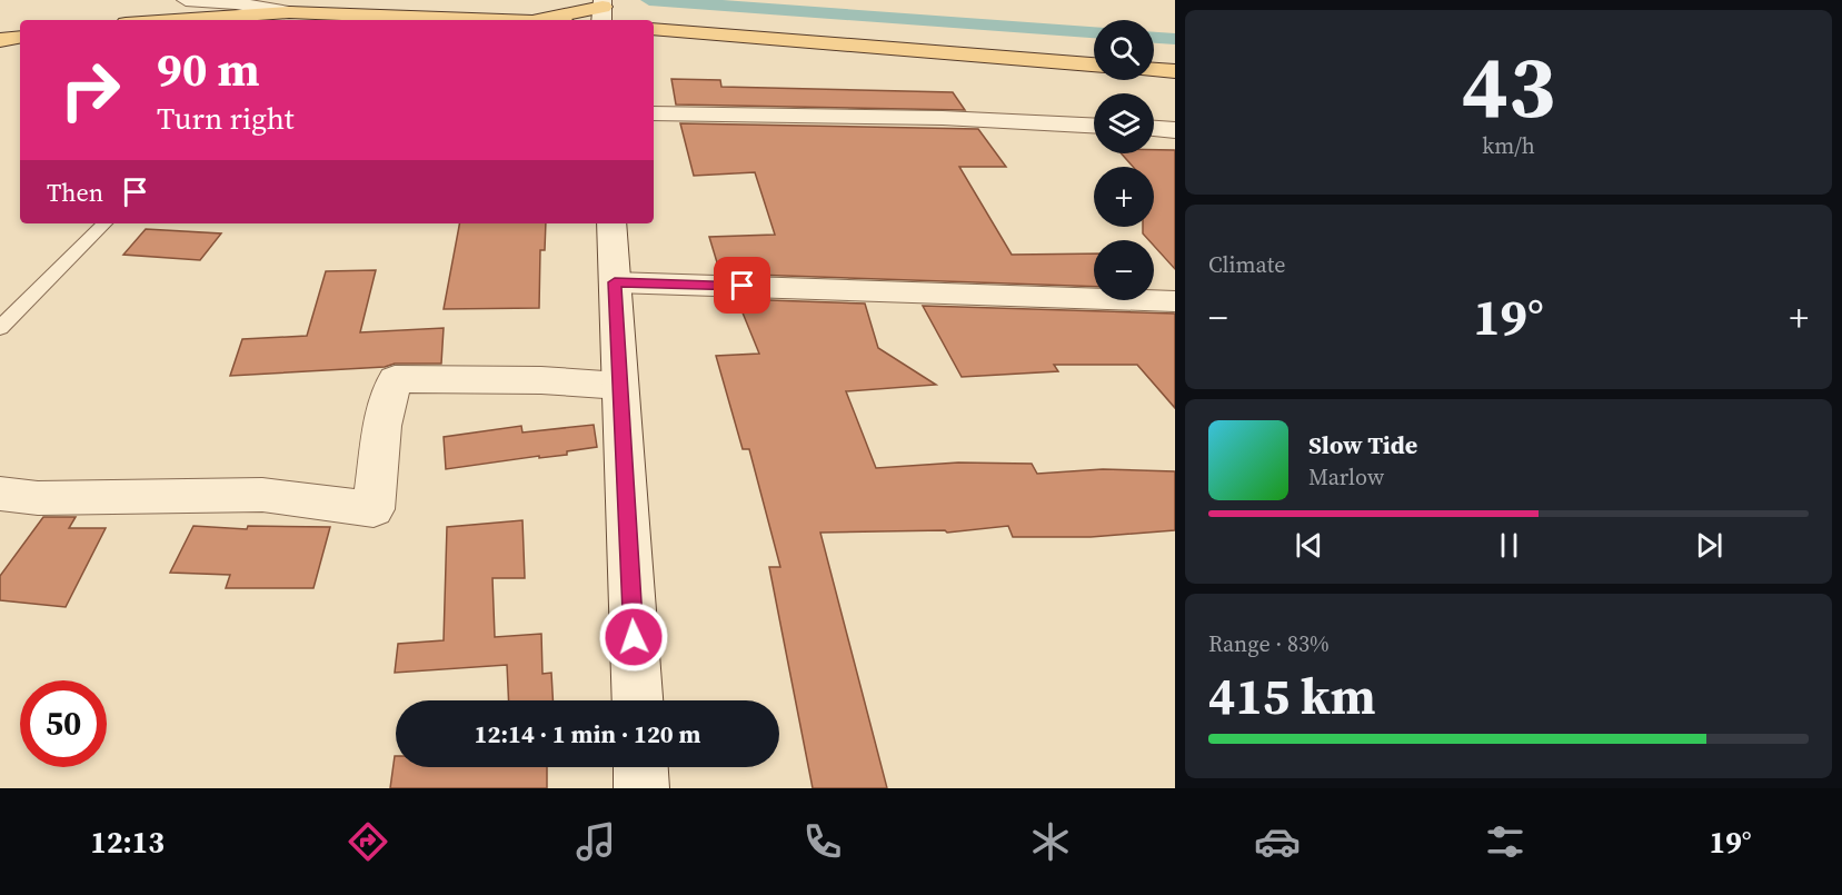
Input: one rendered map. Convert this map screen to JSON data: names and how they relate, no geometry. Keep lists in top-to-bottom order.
{
  "page": {
    "tile": [
      ["43", "km/h"],
      "Climate",
      ["Range · 83%", "415 km"]
    ],
    "map_buttons": ["+", "−"],
    "turn": ["90 m", "Turn right"],
    "then": "Then",
    "heat": ["−", "19°", "+"],
    "song": ["Slow Tide", "Marlow"],
    "limit": "50",
    "trip": "12:14 · 1 min · 120 m",
    "tabs": ["12:13", "19°"]
  }
}
